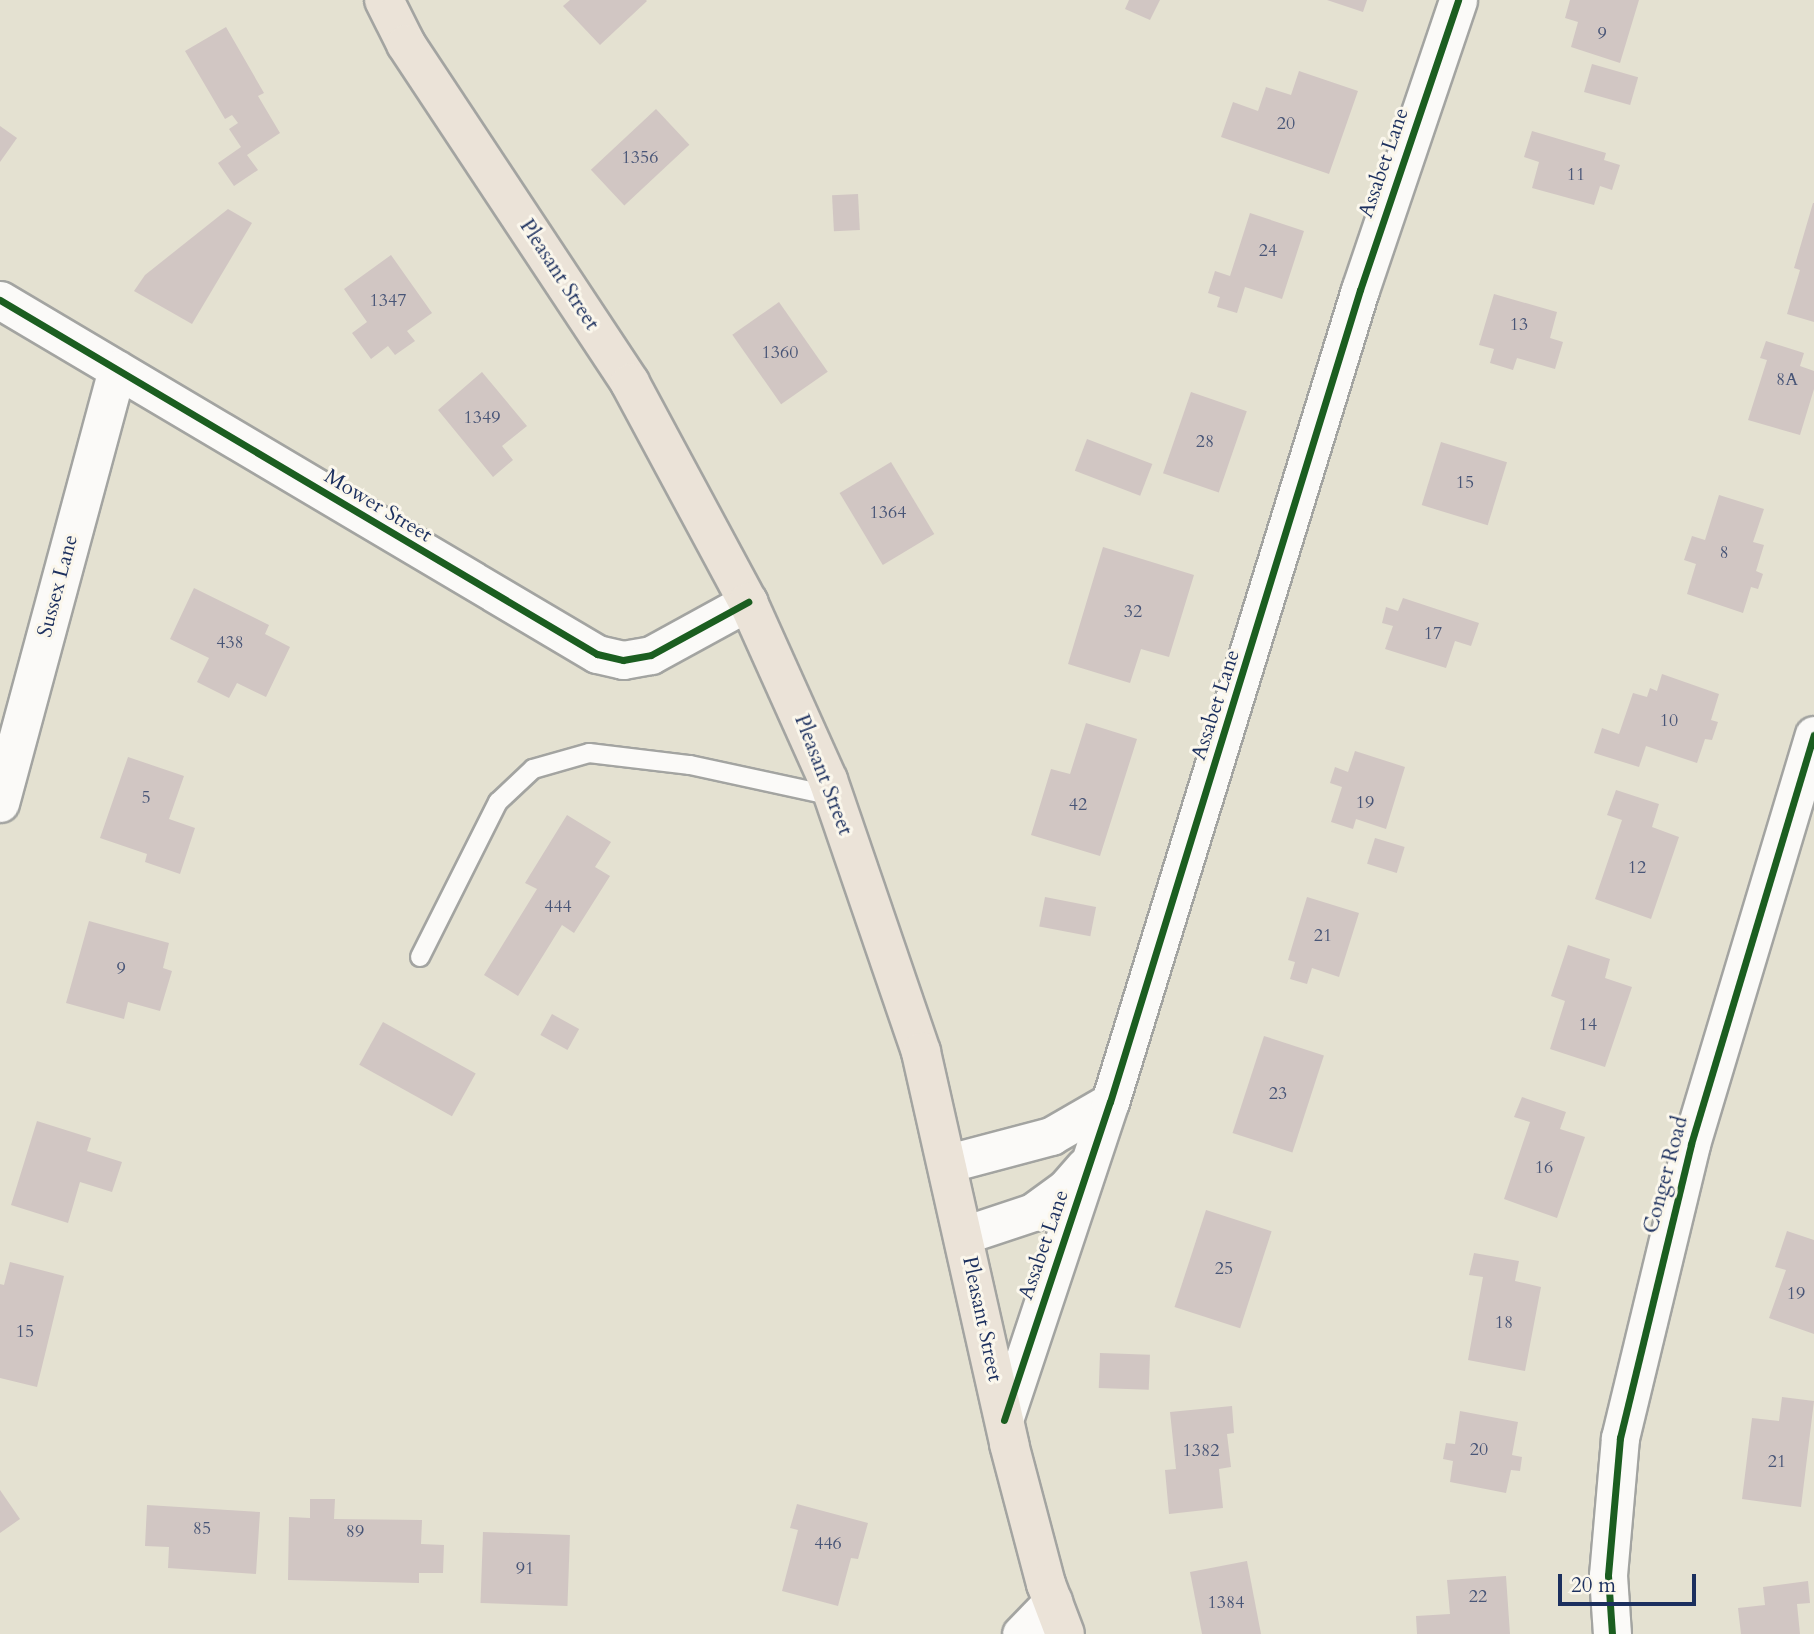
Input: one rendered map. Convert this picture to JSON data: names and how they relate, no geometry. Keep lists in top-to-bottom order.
{
  "streets": {
    "main road": ["Pleasant Street"],
    "street": [
      "Assabet Lane",
      "Mower Street",
      "Sussex Lane",
      "Conger Road"
    ]
  },
  "crossings": [
    ["Assabet Lane", "Pleasant Street"],
    ["Pleasant Street", "Mower Street"],
    ["Mower Street", "Sussex Lane"]
  ],
  "house_numbers": [
    "9",
    "20",
    "1356",
    "11",
    "24",
    "1347",
    "13",
    "1360",
    "8A",
    "1349",
    "28",
    "15",
    "1364",
    "8",
    "32",
    "17",
    "438",
    "10",
    "5",
    "19",
    "42",
    "12",
    "444",
    "21",
    "9",
    "14",
    "23",
    "16",
    "25",
    "19",
    "18",
    "15",
    "20",
    "1382",
    "21",
    "85",
    "89",
    "446",
    "91",
    "22",
    "1384"
  ],
  "scale_bar": "20 m"
}
